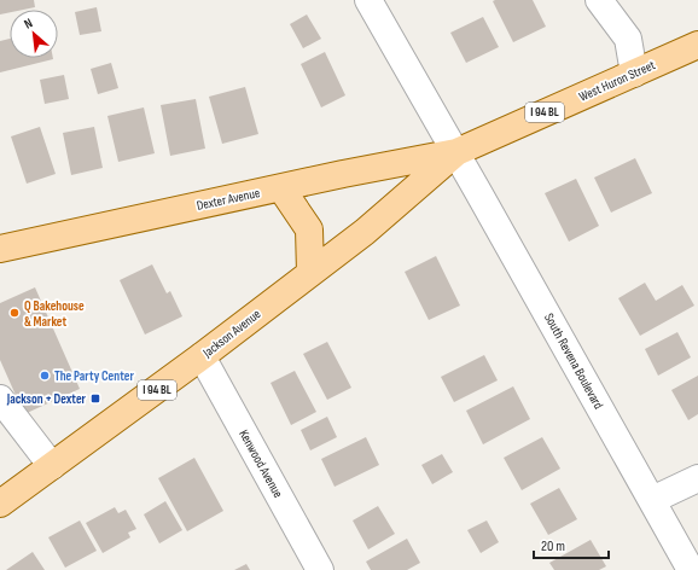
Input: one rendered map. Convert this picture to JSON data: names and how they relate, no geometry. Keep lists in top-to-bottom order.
{
  "streets": {
    "main road": [
      "West Huron Street",
      "I 94 BL",
      "Dexter Avenue",
      "Jackson Avenue"
    ],
    "street": ["South Revena Boulevard", "Kenwood Avenue"]
  },
  "crossings": [
    ["West Huron Street", "Dexter Avenue"],
    ["West Huron Street", "Jackson Avenue"],
    ["West Huron Street", "South Revena Boulevard"],
    ["Dexter Avenue", "Jackson Avenue"],
    ["Dexter Avenue", "South Revena Boulevard"],
    ["Jackson Avenue", "South Revena Boulevard"],
    ["Jackson Avenue", "Kenwood Avenue"]
  ],
  "places": {
    "other": ["Q Bakehouse & Market", "The Party Center"],
    "transit": ["Jackson + Dexter"]
  },
  "scale_bar": "20 m",
  "north": "top left"
}
